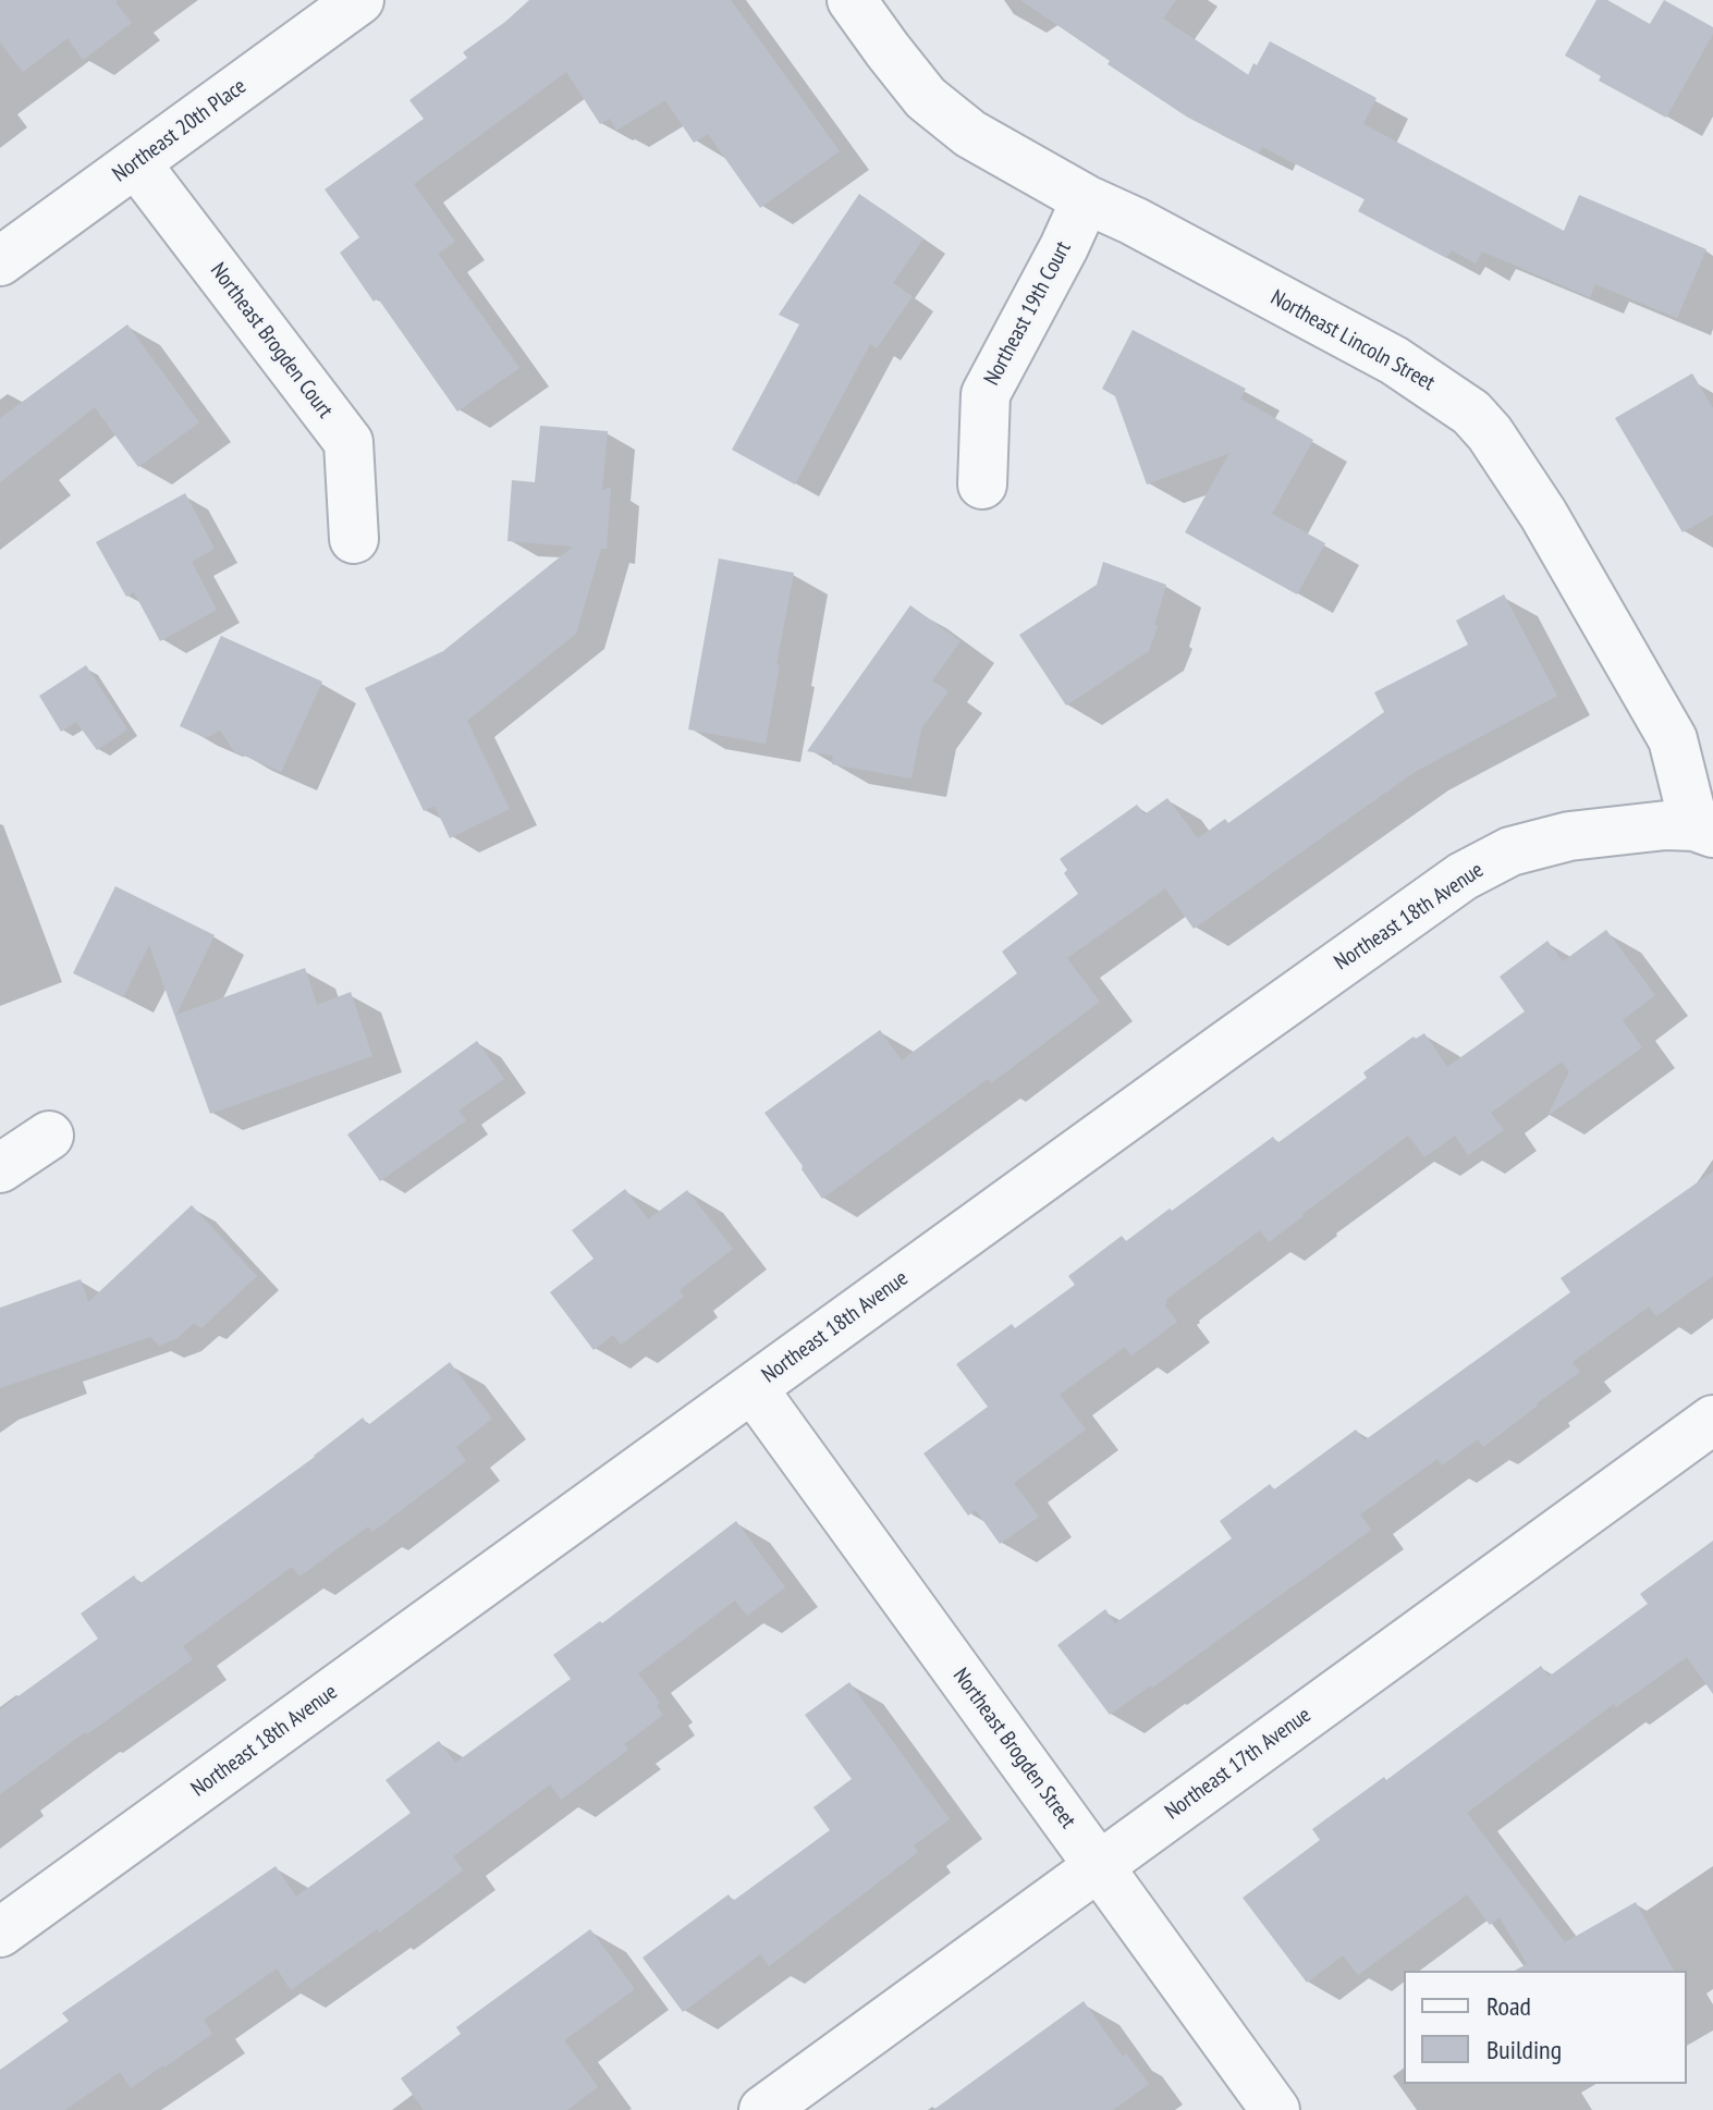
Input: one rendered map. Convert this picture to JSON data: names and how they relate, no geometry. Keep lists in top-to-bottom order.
{
  "streets": {
    "street": [
      "Northeast 20th Place",
      "Northeast 19th Court",
      "Northeast Brogden Court",
      "Northeast Lincoln Street",
      "Northeast 18th Avenue",
      "Northeast Brogden Street",
      "Northeast 17th Avenue"
    ]
  },
  "crossings": [
    ["Northeast 20th Place", "Northeast Brogden Court"],
    ["Northeast 19th Court", "Northeast Lincoln Street"],
    ["Northeast Lincoln Street", "Northeast 18th Avenue"],
    ["Northeast 18th Avenue", "Northeast Brogden Street"],
    ["Northeast Brogden Street", "Northeast 17th Avenue"]
  ],
  "legend": ["Road", "Building"]
}
